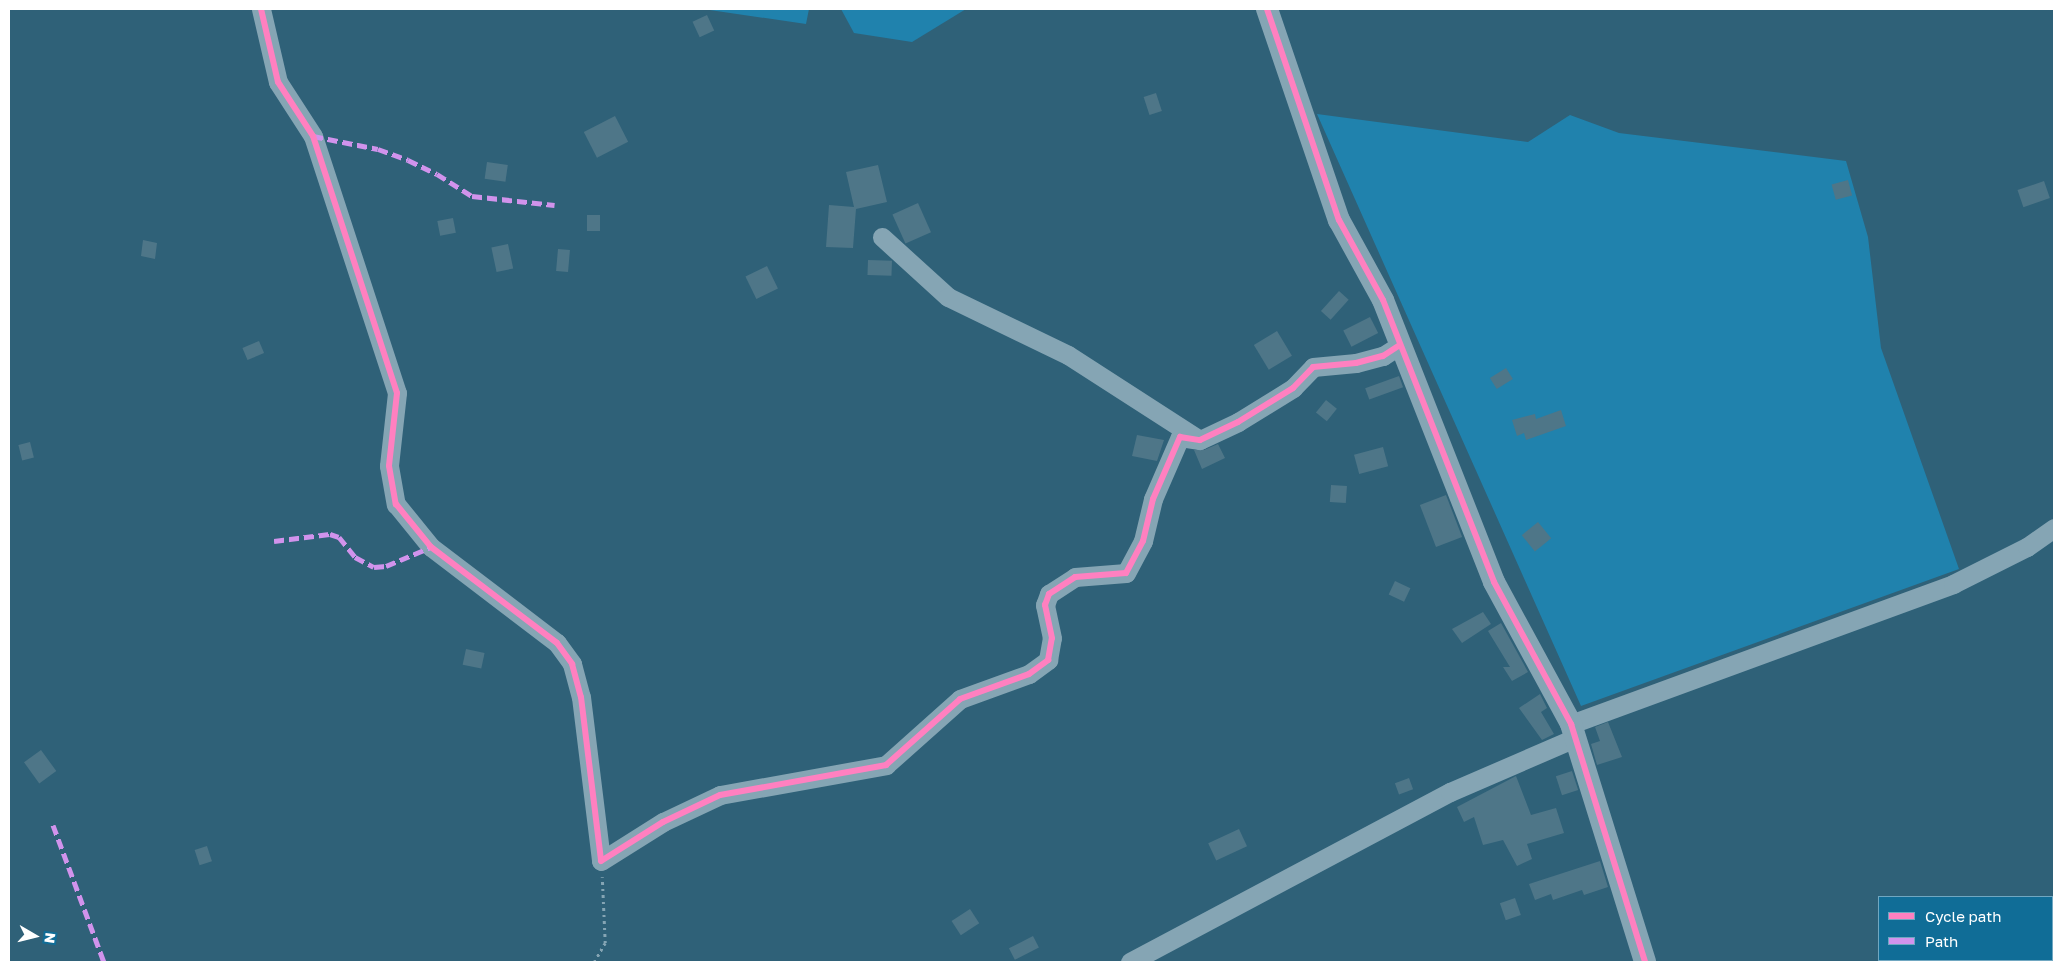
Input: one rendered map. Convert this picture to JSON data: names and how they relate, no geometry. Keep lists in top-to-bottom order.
{
  "legend": ["Cycle path", "Path"],
  "north": "right"
}
